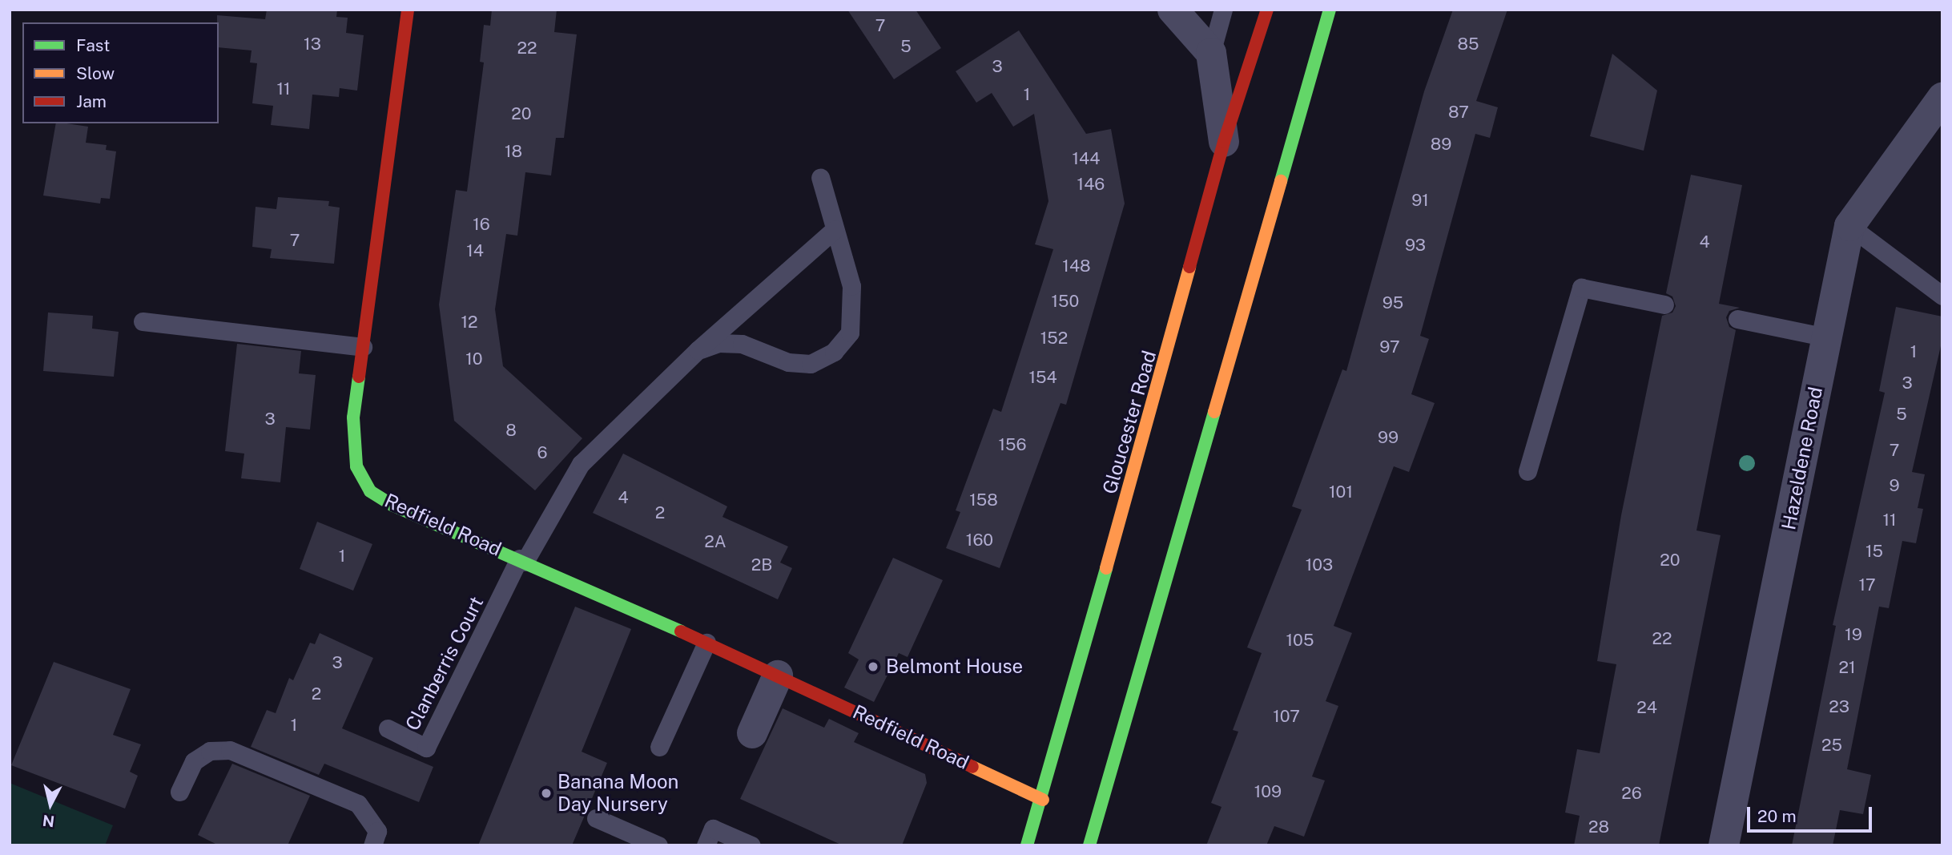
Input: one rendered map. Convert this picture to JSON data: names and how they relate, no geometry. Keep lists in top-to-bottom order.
{
  "streets": {
    "main road": ["Gloucester Road", "Redfield Road"],
    "street": ["Hazeldene Road"],
    "lane": ["Clanberris Court"]
  },
  "crossings": [
    ["Gloucester Road", "Redfield Road"],
    ["Redfield Road", "Clanberris Court"]
  ],
  "places": ["Belmont House", "Banana Moon Day Nursery"],
  "house_numbers": [
    "7",
    "13",
    "85",
    "5",
    "22",
    "3",
    "11",
    "1",
    "87",
    "20",
    "89",
    "18",
    "144",
    "146",
    "91",
    "16",
    "7",
    "4",
    "93",
    "14",
    "148",
    "150",
    "95",
    "12",
    "152",
    "97",
    "1",
    "10",
    "154",
    "3",
    "5",
    "3",
    "8",
    "99",
    "156",
    "7",
    "6",
    "9",
    "101",
    "4",
    "158",
    "2",
    "11",
    "160",
    "2A",
    "15",
    "1",
    "20",
    "2B",
    "103",
    "17",
    "19",
    "22",
    "105",
    "3",
    "21",
    "2",
    "23",
    "24",
    "107",
    "1",
    "25",
    "109",
    "26",
    "28"
  ],
  "legend": ["Fast", "Slow", "Jam"],
  "scale_bar": "20 m",
  "north": "bottom"
}
